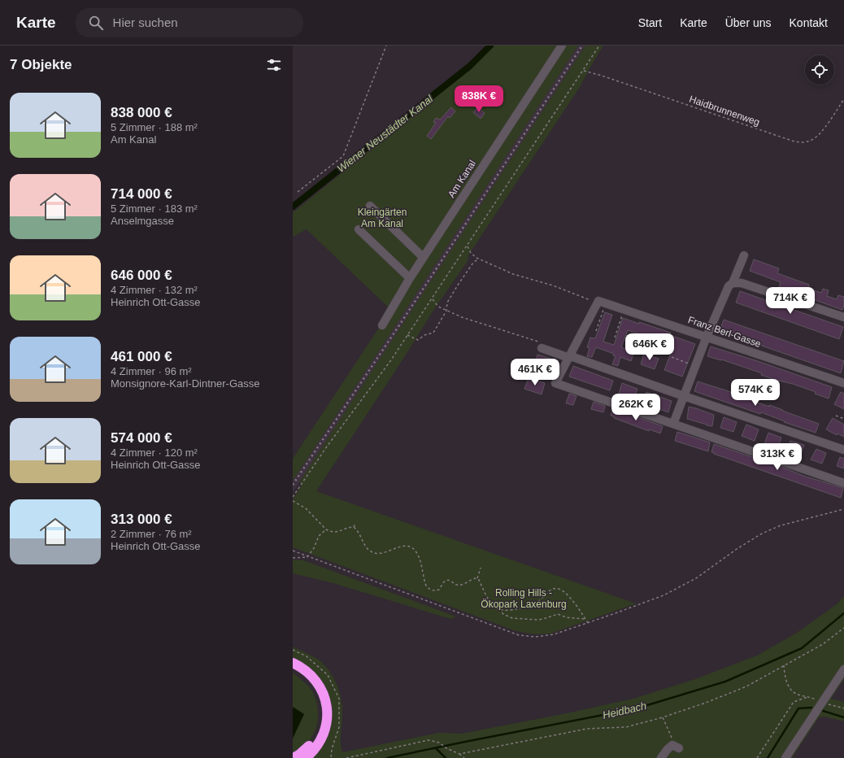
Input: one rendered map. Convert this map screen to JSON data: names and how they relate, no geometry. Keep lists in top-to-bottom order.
{
  "streets": {
    "street": ["Am Kanal", "Franz Berl-Gasse"],
    "path": ["Haidbrunnenweg"]
  },
  "water": ["Wiener Neustädter Kanal", "Heidbach"],
  "parks": ["Kleingärten Am Kanal", "Rolling Hills - Ökopark Laxenburg"],
  "page": {
    "header": "Karte",
    "search": "Hier suchen",
    "nav": [
      "Start",
      "Karte",
      "Über uns",
      "Kontakt"
    ],
    "heading": "7 Objekte",
    "list": [
      {
        "name": "838 000 €",
        "note": "5 Zimmer · 188 m² · Am Kanal"
      },
      {
        "name": "714 000 €",
        "note": "5 Zimmer · 183 m² · Anselmgasse"
      },
      {
        "name": "646 000 €",
        "note": "4 Zimmer · 132 m² · Heinrich Ott-Gasse"
      },
      {
        "name": "461 000 €",
        "note": "4 Zimmer · 96 m² · Monsignore-Karl-Dintner-Gasse"
      },
      {
        "name": "574 000 €",
        "note": "4 Zimmer · 120 m² · Heinrich Ott-Gasse"
      },
      {
        "name": "313 000 €",
        "note": "2 Zimmer · 76 m² · Heinrich Ott-Gasse"
      }
    ],
    "price": [
      "838K €",
      "714K €",
      "646K €",
      "461K €",
      "574K €",
      "262K €",
      "313K €"
    ]
  }
}
